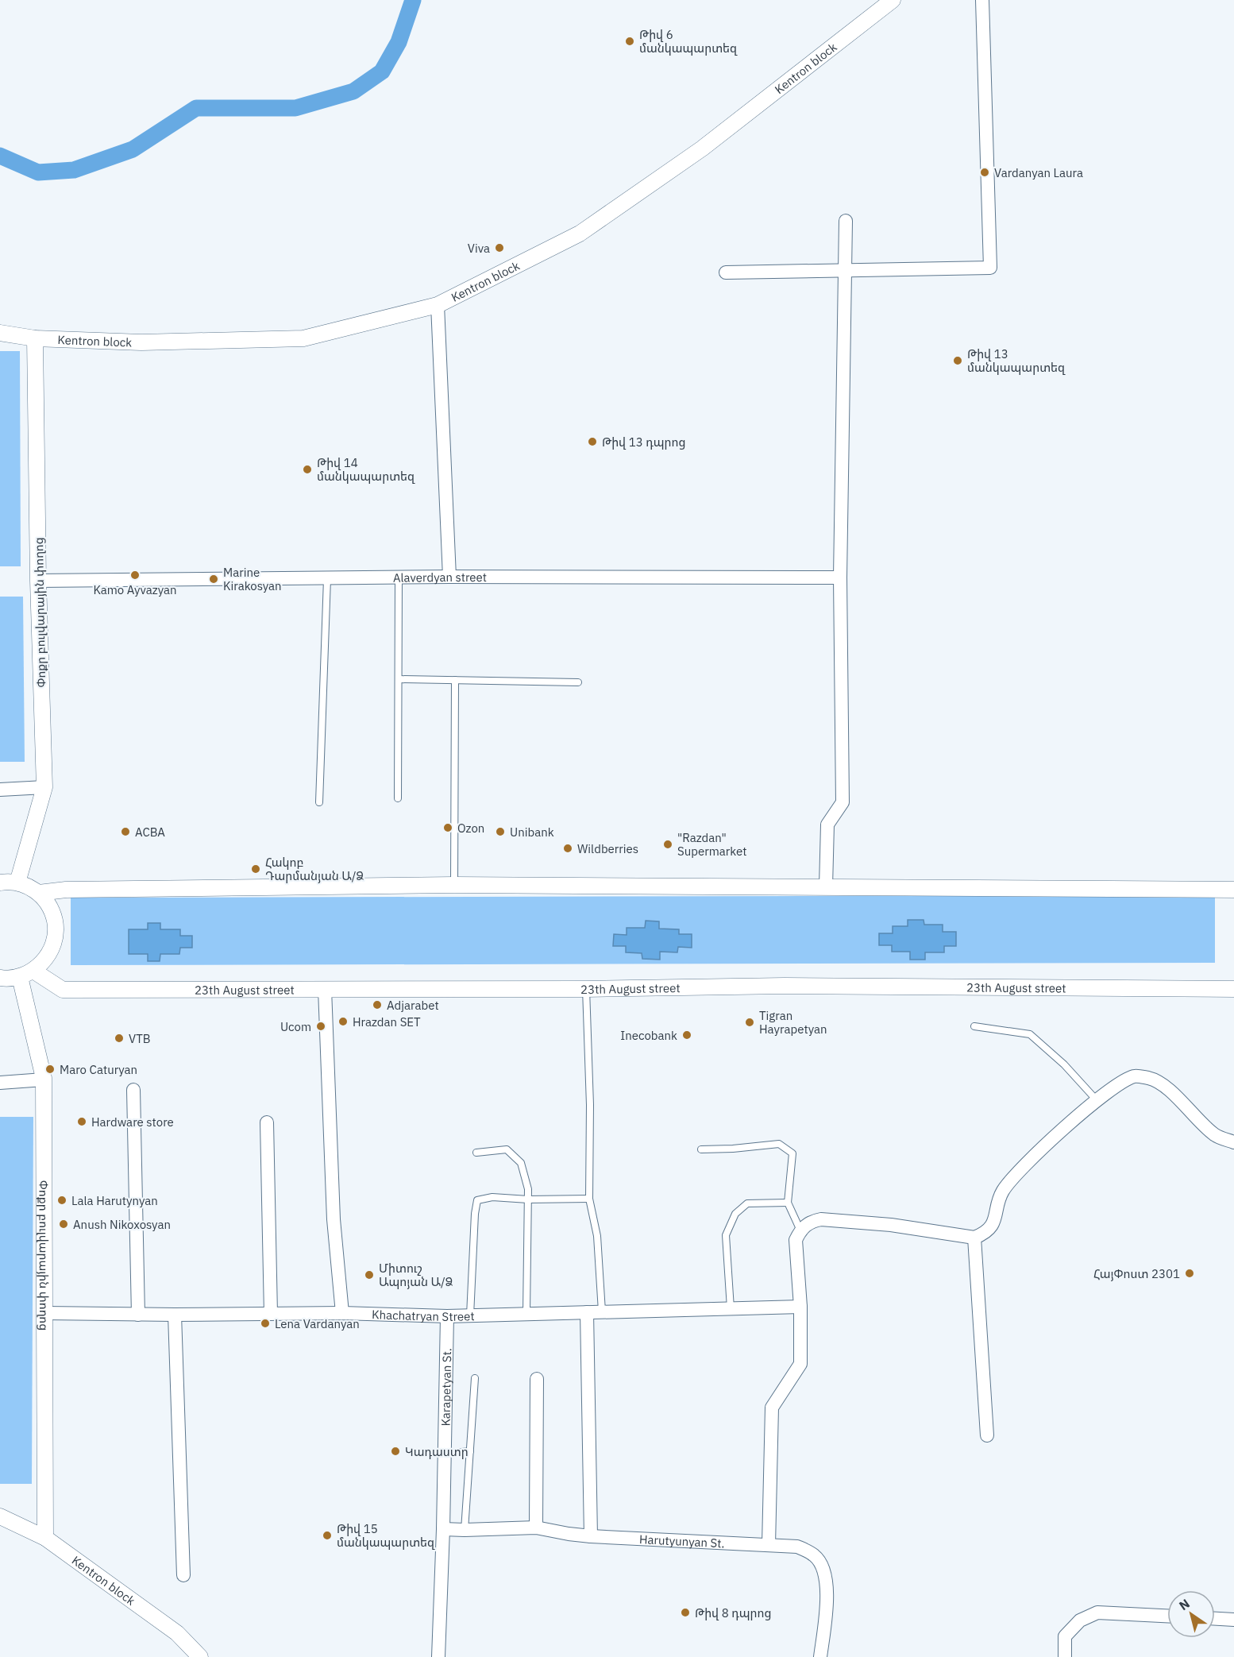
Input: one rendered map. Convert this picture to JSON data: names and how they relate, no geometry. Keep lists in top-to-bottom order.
{
  "streets": {
    "street": [
      "Kentron block",
      "Alaverdyan street",
      "Փոքր բուլվարային փողոց",
      "23th August street",
      "Khachatryan Street",
      "Karapetyan St.",
      "Harutyunyan St."
    ]
  },
  "crossings": [
    ["Kentron block", "Փոքր բուլվարային փողոց"],
    ["Alaverdyan street", "Փոքր բուլվարային փողոց"],
    ["Փոքր բուլվարային փողոց", "23th August street"],
    ["Փոքր բուլվարային փողոց", "Khachatryan Street"],
    ["Khachatryan Street", "Karapetyan St."],
    ["Karapetyan St.", "Harutyunyan St."]
  ],
  "places": [
    "Թիվ 6 մանկապարտեզ",
    "Vardanyan Laura",
    "Viva",
    "Թիվ 13 մանկապարտեզ",
    "Թիվ 13 դպրոց",
    "Թիվ 14 մանկապարտեզ",
    "Kamo Ayvazyan",
    "Marine Kirakosyan",
    "Ozon",
    "ACBA",
    "Unibank",
    "\"Razdan\" Supermarket",
    "Wildberries",
    "Հակոբ Դարմանյան Ա/Ձ",
    "Adjarabet",
    "Hrazdan SET",
    "Tigran Hayrapetyan",
    "Ucom",
    "Inecobank",
    "VTB",
    "Maro Caturyan",
    "Hardware store",
    "Lala Harutynyan",
    "Anush Nikoxosyan",
    "ՀայՓոստ 2301",
    "Միտուշ Ապոյան Ա/Ձ",
    "Lena Vardanyan",
    "Կադաստր",
    "Թիվ 15 մանկապարտեզ",
    "Թիվ 8 դպրոց"
  ],
  "north": "top left"
}
